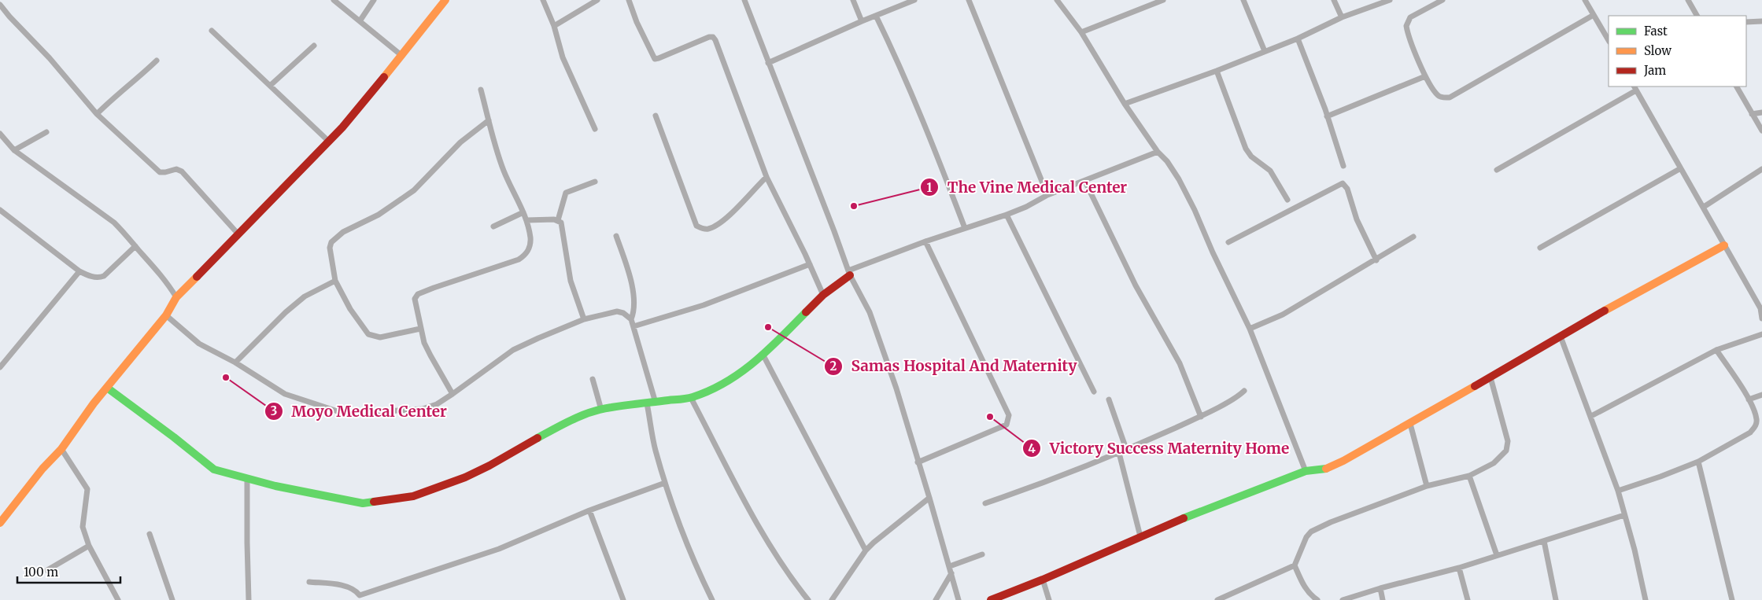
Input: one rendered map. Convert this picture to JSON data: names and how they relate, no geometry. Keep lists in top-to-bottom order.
{
  "places": [
    "The Vine Medical Center",
    "Samas Hospital And Maternity",
    "Moyo Medical Center",
    "Victory Success Maternity Home"
  ],
  "legend": ["Fast", "Slow", "Jam"],
  "scale_bar": "100 m"
}
